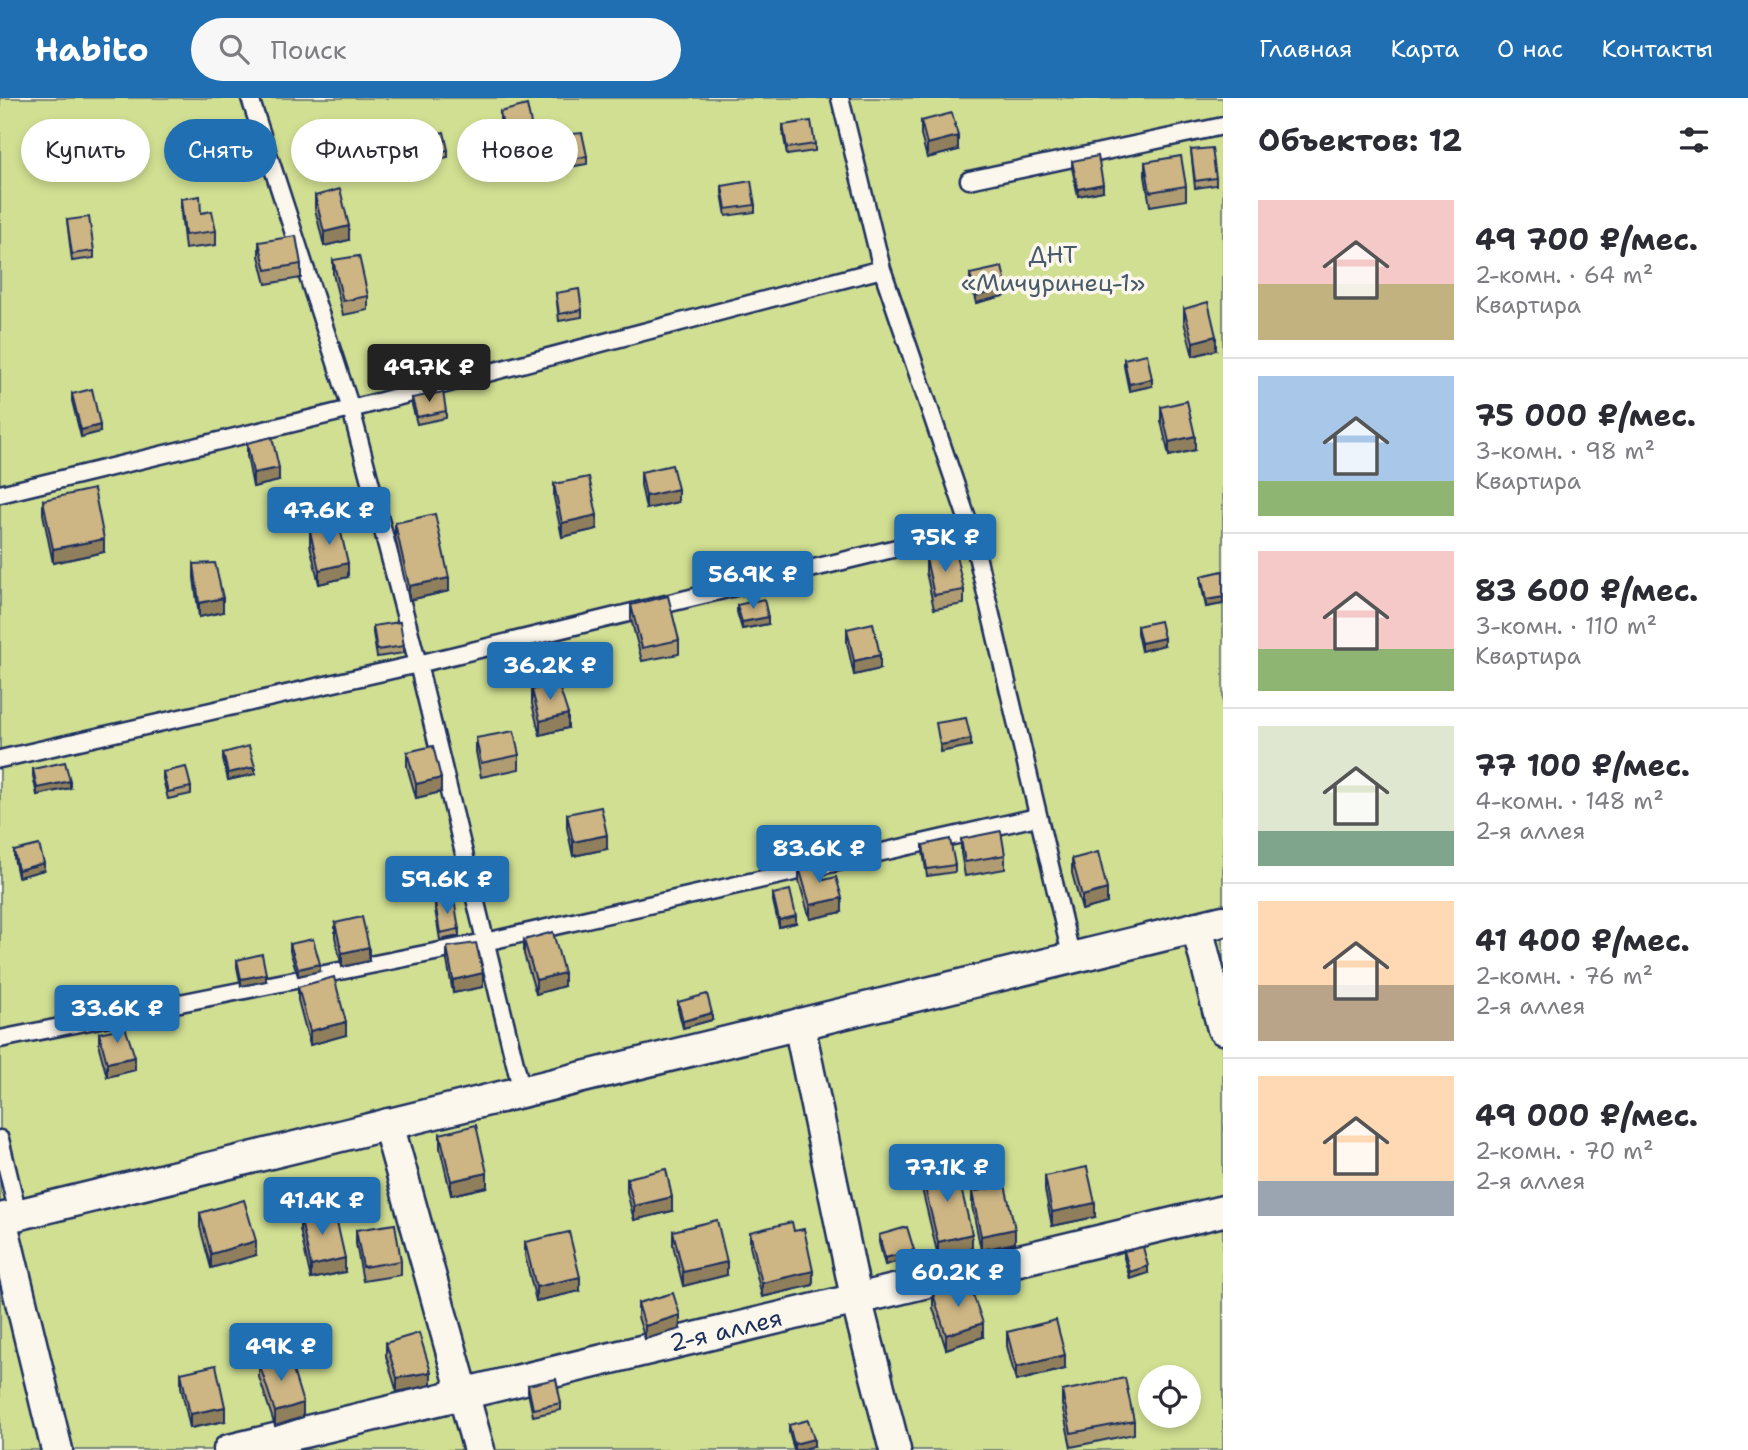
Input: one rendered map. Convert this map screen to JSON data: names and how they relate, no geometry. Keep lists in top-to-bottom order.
{
  "streets": {
    "street": ["2-я аллея"]
  },
  "parks": ["ДНТ «Мичуринец-1»"],
  "page": {
    "header": "Habito",
    "search": "Поиск",
    "nav": [
      "Главная",
      "Карта",
      "О нас",
      "Контакты"
    ],
    "heading": "Объектов: 12",
    "chip": [
      "Купить",
      "Снять",
      "Фильтры",
      "Новое"
    ],
    "list": [
      {
        "name": "49 700 ₽/мес.",
        "note": "2-комн. · 64 m² · Квартира"
      },
      {
        "name": "75 000 ₽/мес.",
        "note": "3-комн. · 98 m² · Квартира"
      },
      {
        "name": "83 600 ₽/мес.",
        "note": "3-комн. · 110 m² · Квартира"
      },
      {
        "name": "77 100 ₽/мес.",
        "note": "4-комн. · 148 m² · 2-я аллея"
      },
      {
        "name": "41 400 ₽/мес.",
        "note": "2-комн. · 76 m² · 2-я аллея"
      },
      {
        "name": "49 000 ₽/мес.",
        "note": "2-комн. · 70 m² · 2-я аллея"
      }
    ],
    "price": [
      "49.7K ₽",
      "47.6K ₽",
      "75K ₽",
      "56.9K ₽",
      "36.2K ₽",
      "83.6K ₽",
      "59.6K ₽",
      "33.6K ₽",
      "77.1K ₽",
      "41.4K ₽",
      "60.2K ₽",
      "49K ₽"
    ]
  }
}
